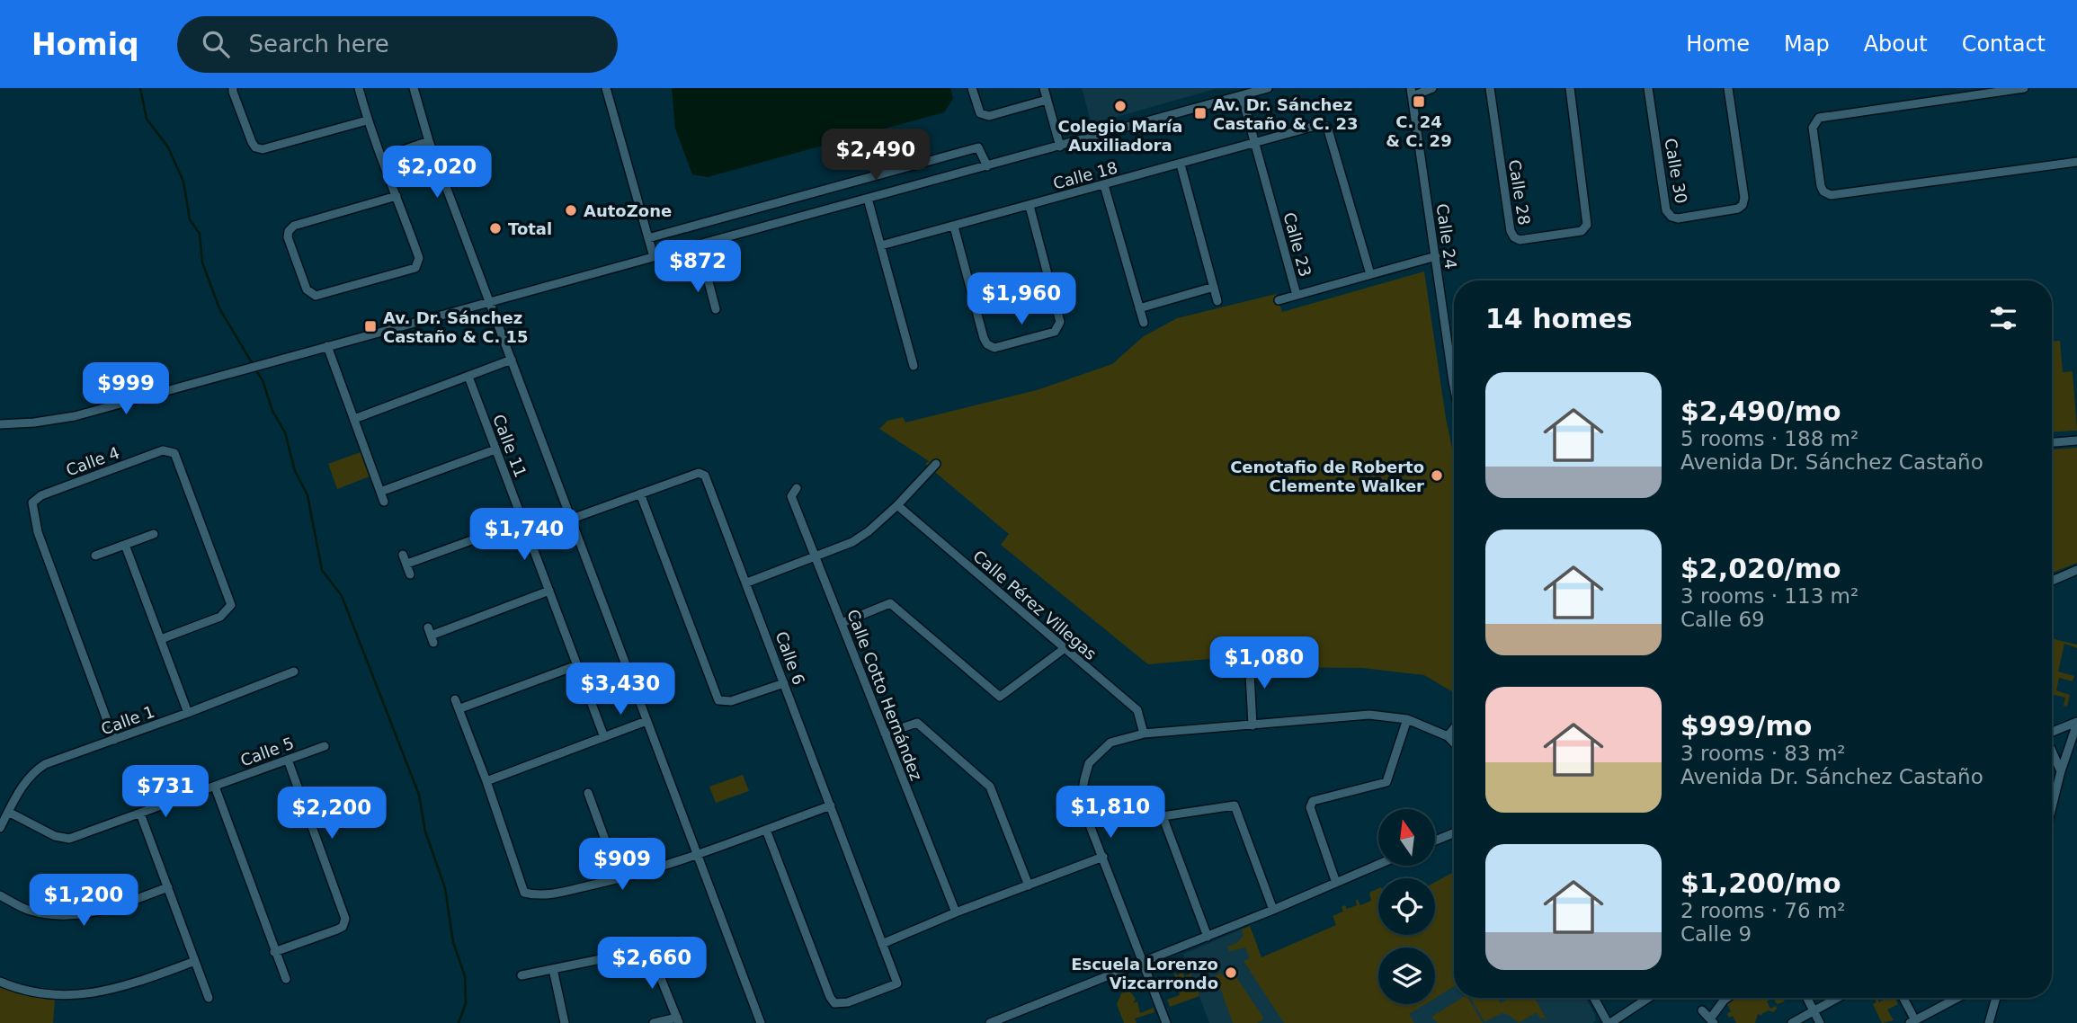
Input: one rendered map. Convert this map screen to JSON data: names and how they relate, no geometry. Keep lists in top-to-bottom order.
{
  "streets": {
    "street": [
      "Calle 30",
      "Calle 18",
      "Calle 28",
      "Calle 24",
      "Calle 23",
      "Calle 11",
      "Calle 4",
      "Calle Pérez Villegas",
      "Calle 6",
      "Calle Cotto Hernández",
      "Calle 1",
      "Calle 5"
    ]
  },
  "crossings": [
    ["Calle 18", "Calle 23"],
    ["Calle 24", "Calle 23"],
    ["Calle 4", "Calle 1"],
    ["Calle 1", "Calle 5"]
  ],
  "places": {
    "transit": ["C. 24 & C. 29", "Av. Dr. Sánchez Castaño & C. 23", "Av. Dr. Sánchez Castaño & C. 15"],
    "other": [
      "Colegio María Auxiliadora",
      "AutoZone",
      "Total",
      "Cenotafio de Roberto Clemente Walker",
      "Escuela Lorenzo Vizcarrondo"
    ]
  },
  "north": "top",
  "page": {
    "header": "Homiq",
    "search": "Search here",
    "nav": [
      "Home",
      "Map",
      "About",
      "Contact"
    ],
    "price": [
      "$2,490",
      "$2,020",
      "$872",
      "$1,960",
      "$999",
      "$1,740",
      "$1,080",
      "$3,430",
      "$731",
      "$1,810",
      "$2,200",
      "$909",
      "$1,200",
      "$2,660"
    ],
    "heading": "14 homes",
    "list": [
      {
        "name": "$2,490/mo",
        "note": "5 rooms · 188 m² · Avenida Dr. Sánchez Castaño"
      },
      {
        "name": "$2,020/mo",
        "note": "3 rooms · 113 m² · Calle 69"
      },
      {
        "name": "$999/mo",
        "note": "3 rooms · 83 m² · Avenida Dr. Sánchez Castaño"
      },
      {
        "name": "$1,200/mo",
        "note": "2 rooms · 76 m² · Calle 9"
      }
    ]
  }
}
